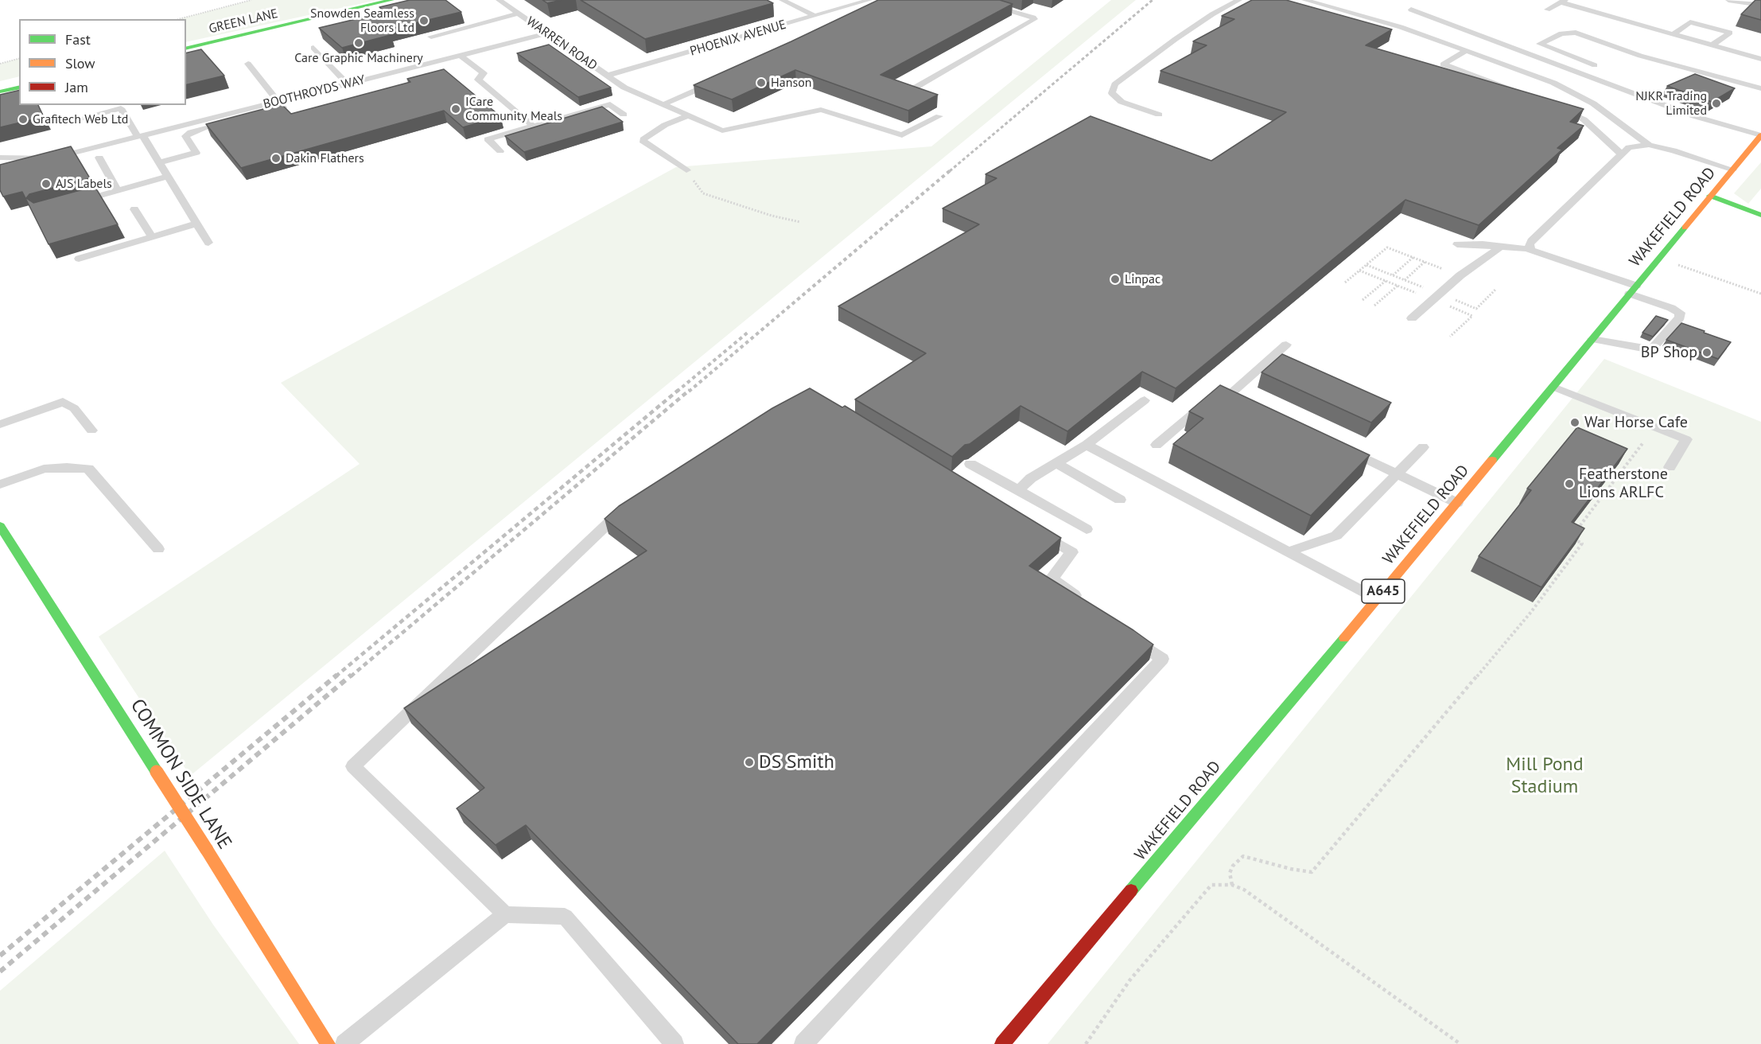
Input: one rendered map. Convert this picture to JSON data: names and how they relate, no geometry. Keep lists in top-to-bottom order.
{
  "streets": {
    "main road": [
      "GREEN LANE",
      "WAKEFIELD ROAD",
      "A645",
      "COMMON SIDE LANE"
    ],
    "lane": ["PHOENIX AVENUE", "WARREN ROAD", "BOOTHROYDS WAY"]
  },
  "crossings": [
    ["PHOENIX AVENUE", "WARREN ROAD"],
    ["WARREN ROAD", "BOOTHROYDS WAY"]
  ],
  "parks": ["Mill Pond Stadium"],
  "places": [
    "Snowden Seamless Floors Ltd",
    "Care Graphic Machinery",
    "Hanson",
    "NJKR Trading Limited",
    "ICare Community Meals",
    "Grafitech Web Ltd",
    "Dakin Flathers",
    "AJS Labels",
    "Linpac",
    "BP Shop",
    "War Horse Cafe",
    "Featherstone Lions ARLFC",
    "DS Smith"
  ],
  "legend": ["Fast", "Slow", "Jam"]
}
